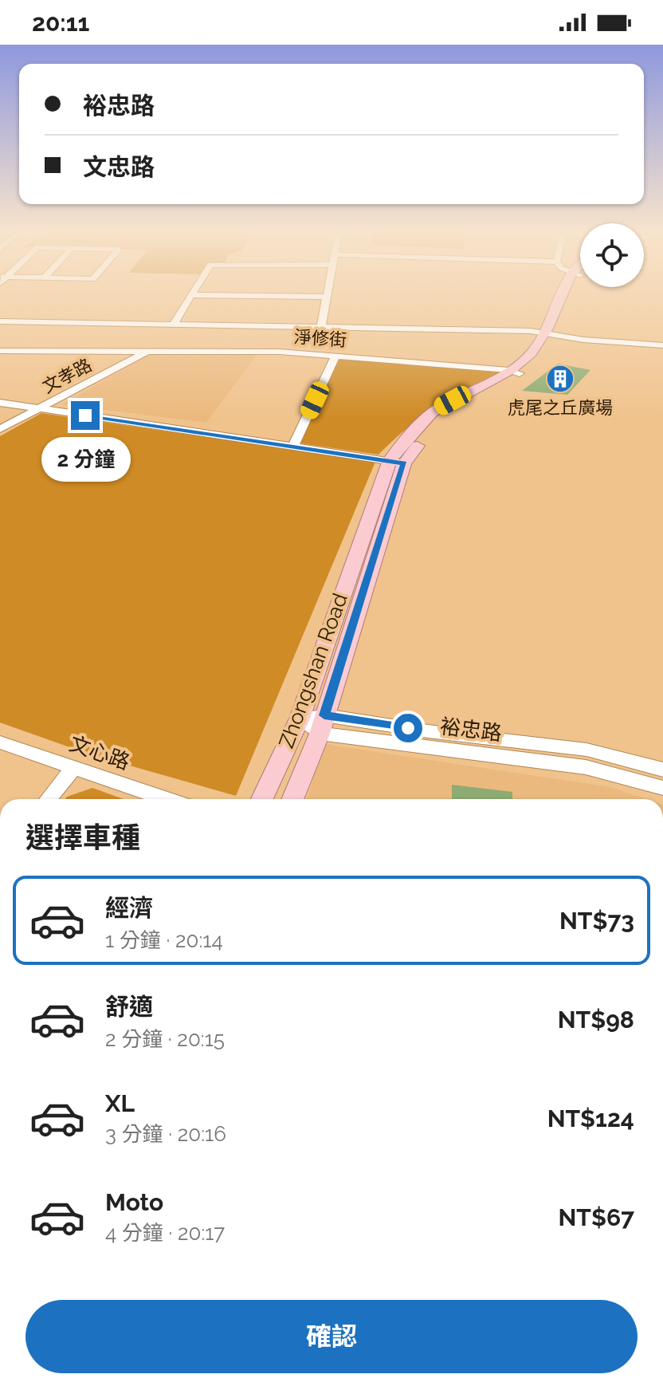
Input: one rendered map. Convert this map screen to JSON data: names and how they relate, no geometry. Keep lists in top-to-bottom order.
{
  "streets": {
    "main road": ["Zhongshan Road"],
    "street": [
      "淨修街",
      "文孝路",
      "裕忠路",
      "文心路"
    ]
  },
  "crossings": [
    ["淨修街", "文孝路"],
    ["淨修街", "Zhongshan Road"],
    ["Zhongshan Road", "裕忠路"]
  ],
  "places": {
    "building": ["虎尾之丘廣場"]
  },
  "page": {
    "status": "20:11",
    "banner": ["裕忠路", "文忠路"],
    "bubble": "2 分鐘",
    "heading": "選擇車種",
    "list": [
      {
        "name": "經濟",
        "note": "1 分鐘 · 20:14",
        "value": "NT$73"
      },
      {
        "name": "舒適",
        "note": "2 分鐘 · 20:15",
        "value": "NT$98"
      },
      {
        "name": "XL",
        "note": "3 分鐘 · 20:16",
        "value": "NT$124"
      },
      {
        "name": "Moto",
        "note": "4 分鐘 · 20:17",
        "value": "NT$67"
      }
    ],
    "buttons": "確認"
  }
}
